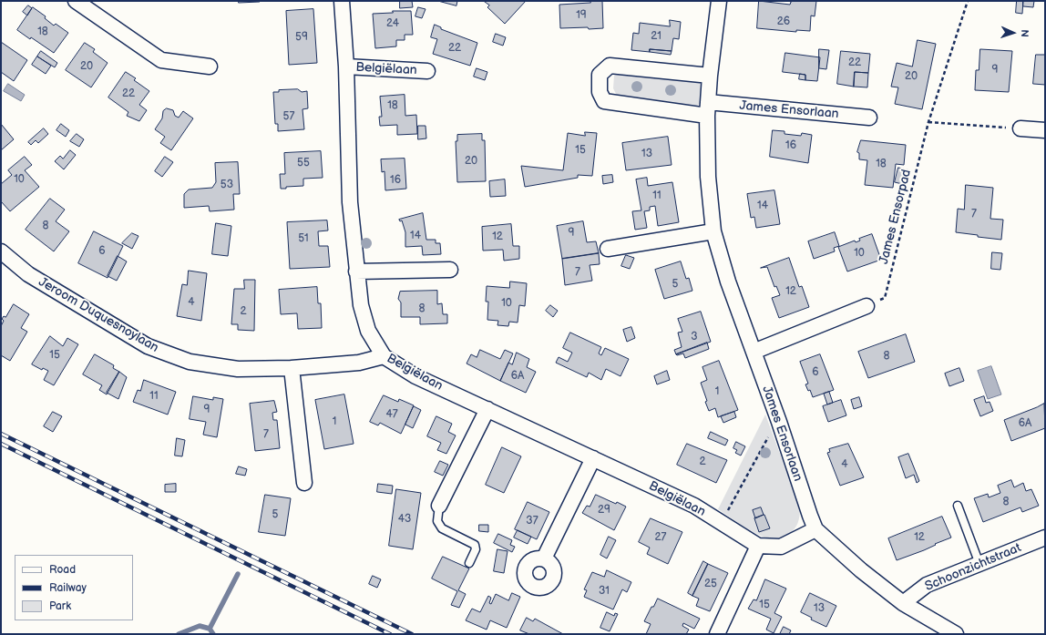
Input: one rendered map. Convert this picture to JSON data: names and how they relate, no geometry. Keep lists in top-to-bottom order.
{
  "streets": {
    "street": [
      "Belgiëlaan",
      "James Ensorlaan",
      "Jeroom Duquesnoylaan",
      "Schoonzichtstraat"
    ],
    "path": ["James Ensorpad"]
  },
  "crossings": [
    ["Belgiëlaan", "Jeroom Duquesnoylaan"]
  ],
  "house_numbers": [
    "19",
    "26",
    "24",
    "18",
    "21",
    "59",
    "22",
    "22",
    "20",
    "9",
    "20",
    "22",
    "18",
    "57",
    "16",
    "15",
    "13",
    "20",
    "55",
    "18",
    "10",
    "16",
    "53",
    "11",
    "14",
    "7",
    "8",
    "9",
    "14",
    "12",
    "51",
    "6",
    "10",
    "7",
    "5",
    "12",
    "4",
    "10",
    "8",
    "2",
    "3",
    "15",
    "8",
    "6",
    "6A",
    "1",
    "11",
    "9",
    "47",
    "1",
    "6A",
    "7",
    "2",
    "4",
    "8",
    "29",
    "5",
    "43",
    "37",
    "27",
    "12",
    "25",
    "31",
    "15",
    "13"
  ],
  "legend": ["Road", "Railway", "Park"],
  "north": "right"
}
